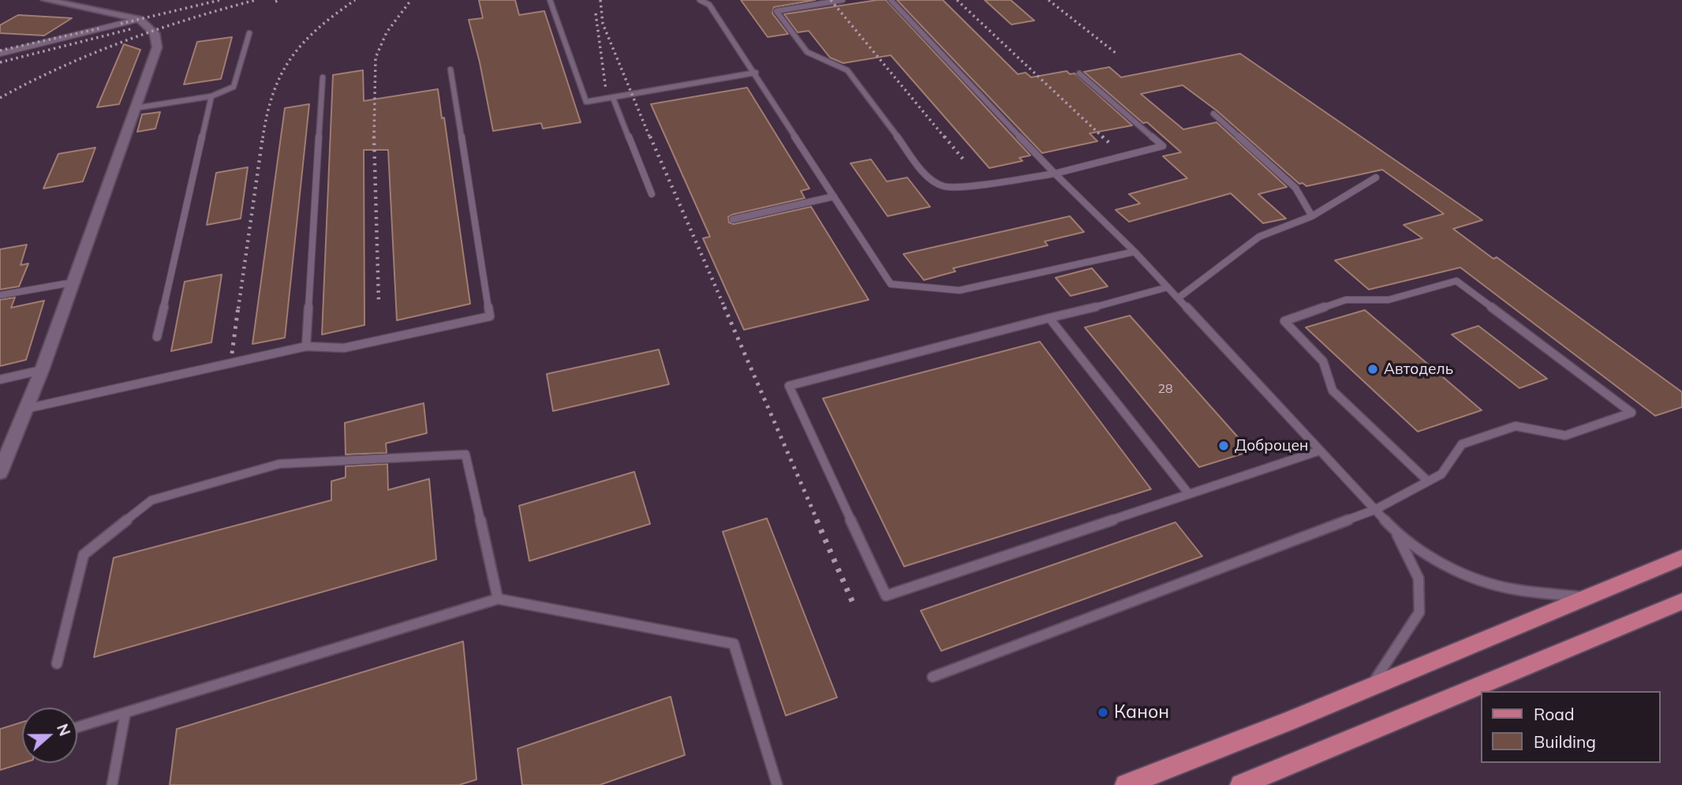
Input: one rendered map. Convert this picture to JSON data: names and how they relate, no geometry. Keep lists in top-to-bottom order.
{
  "places": ["Автодель", "Доброцен", "Канон"],
  "house_numbers": ["28"],
  "legend": ["Road", "Building"],
  "north": "right"
}
